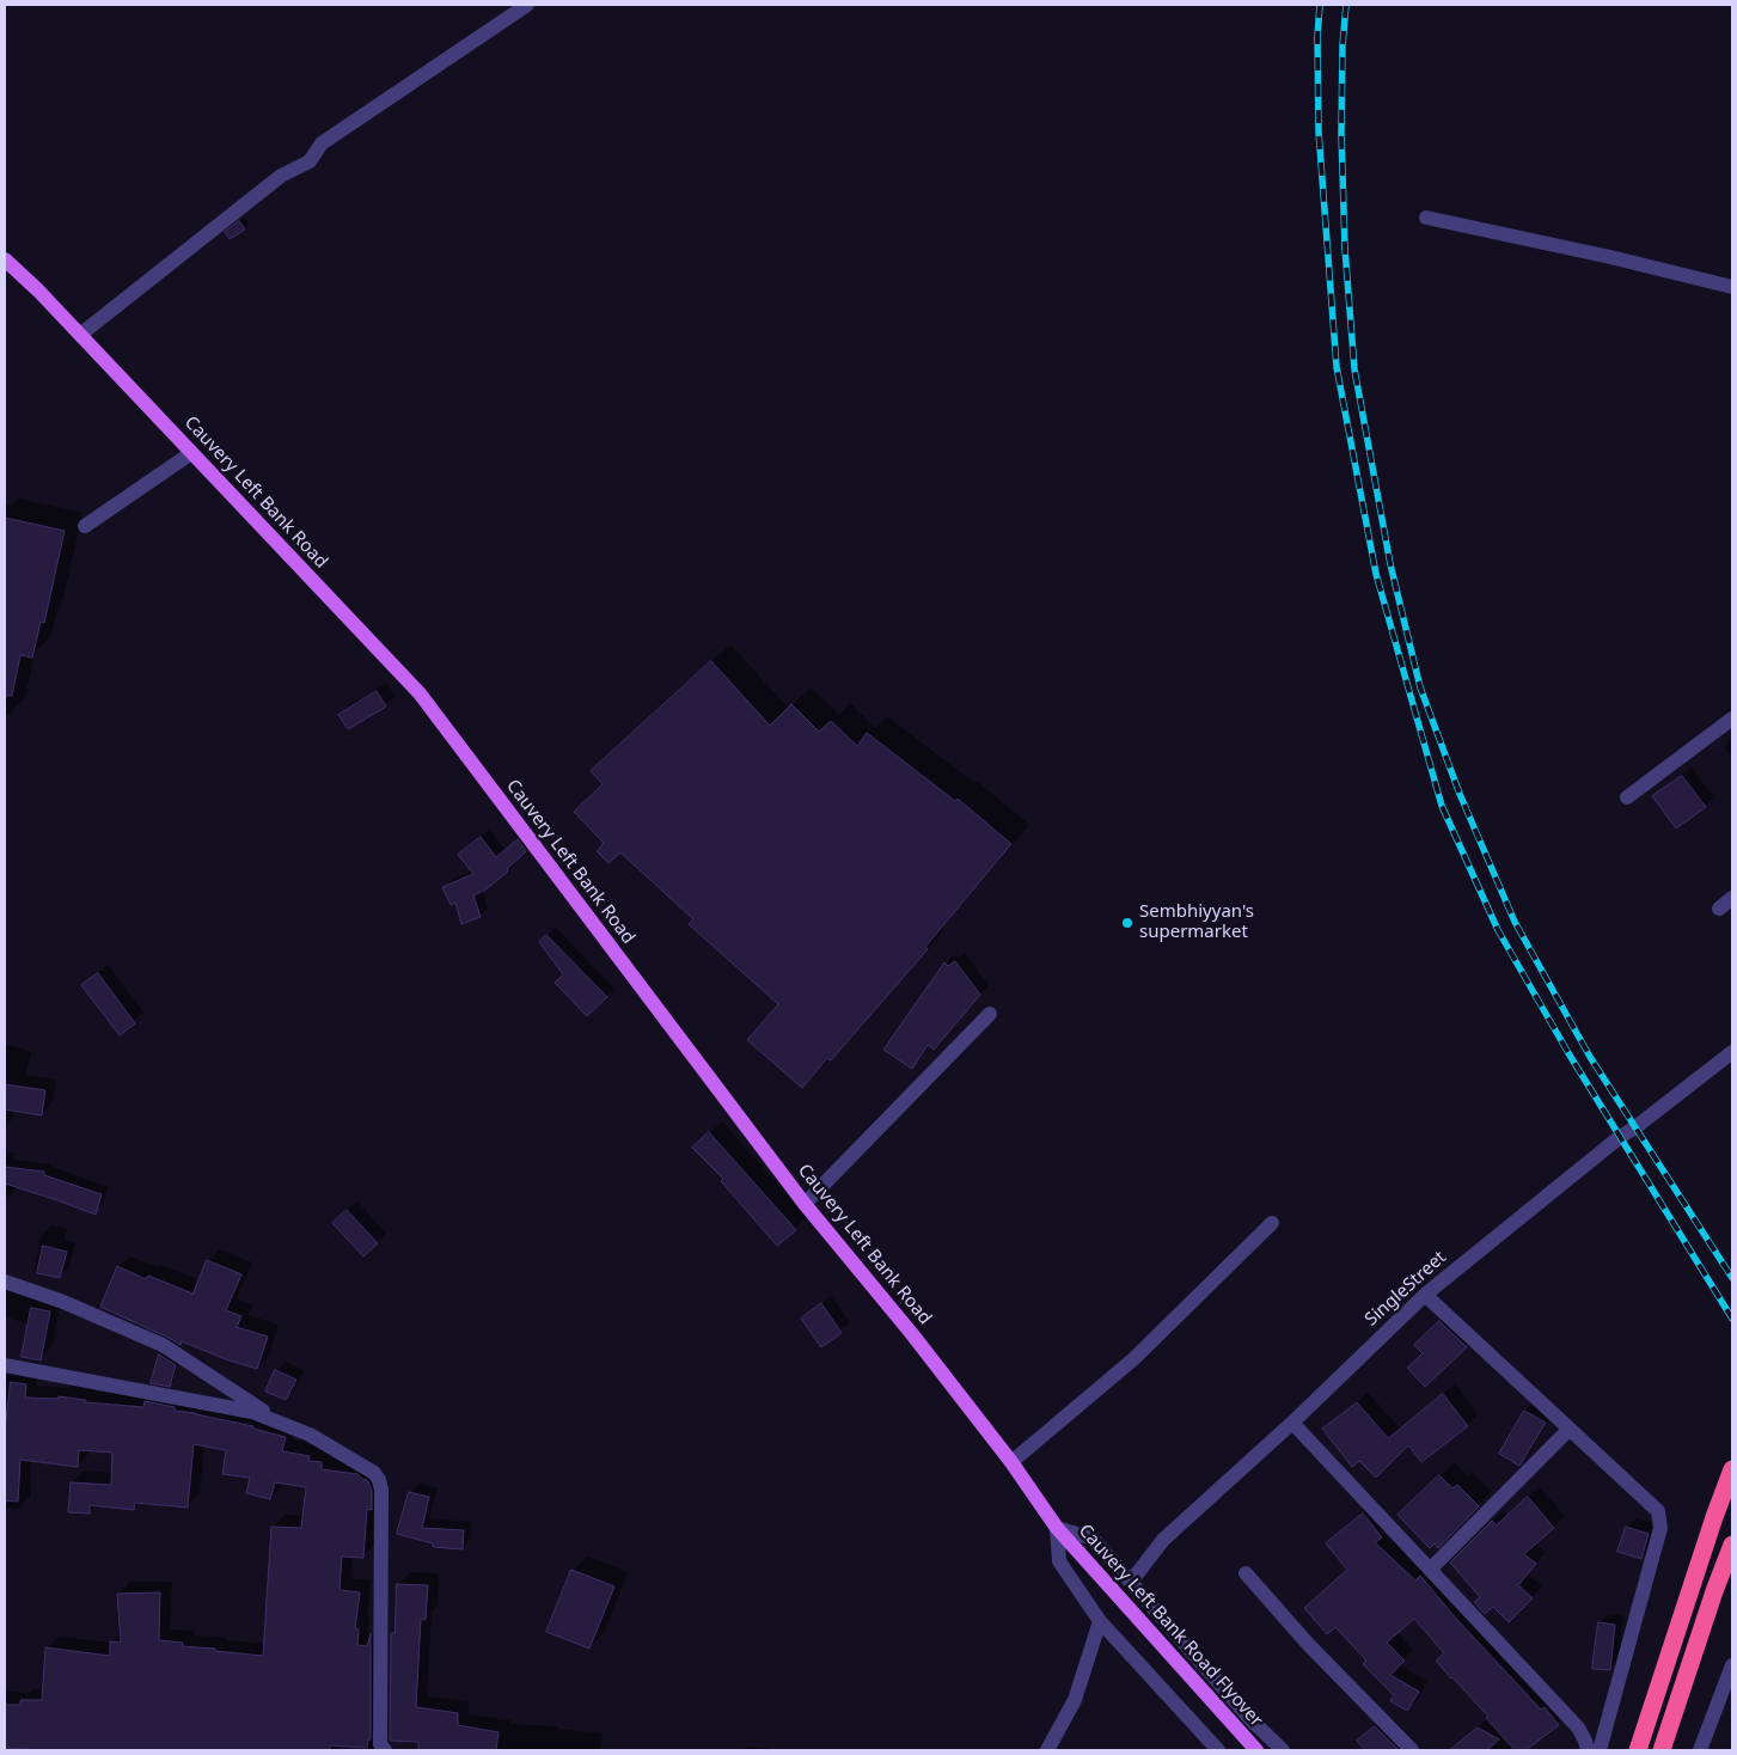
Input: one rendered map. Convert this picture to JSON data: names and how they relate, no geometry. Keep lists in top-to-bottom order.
{
  "streets": {
    "main road": ["Cauvery Left Bank Road", "Cauvery Left Bank Road Flyover"],
    "street": ["SingleStreet"]
  },
  "crossings": [
    ["Cauvery Left Bank Road", "Cauvery Left Bank Road Flyover"]
  ],
  "places": ["Sembhiyyan's supermarket"]
}
